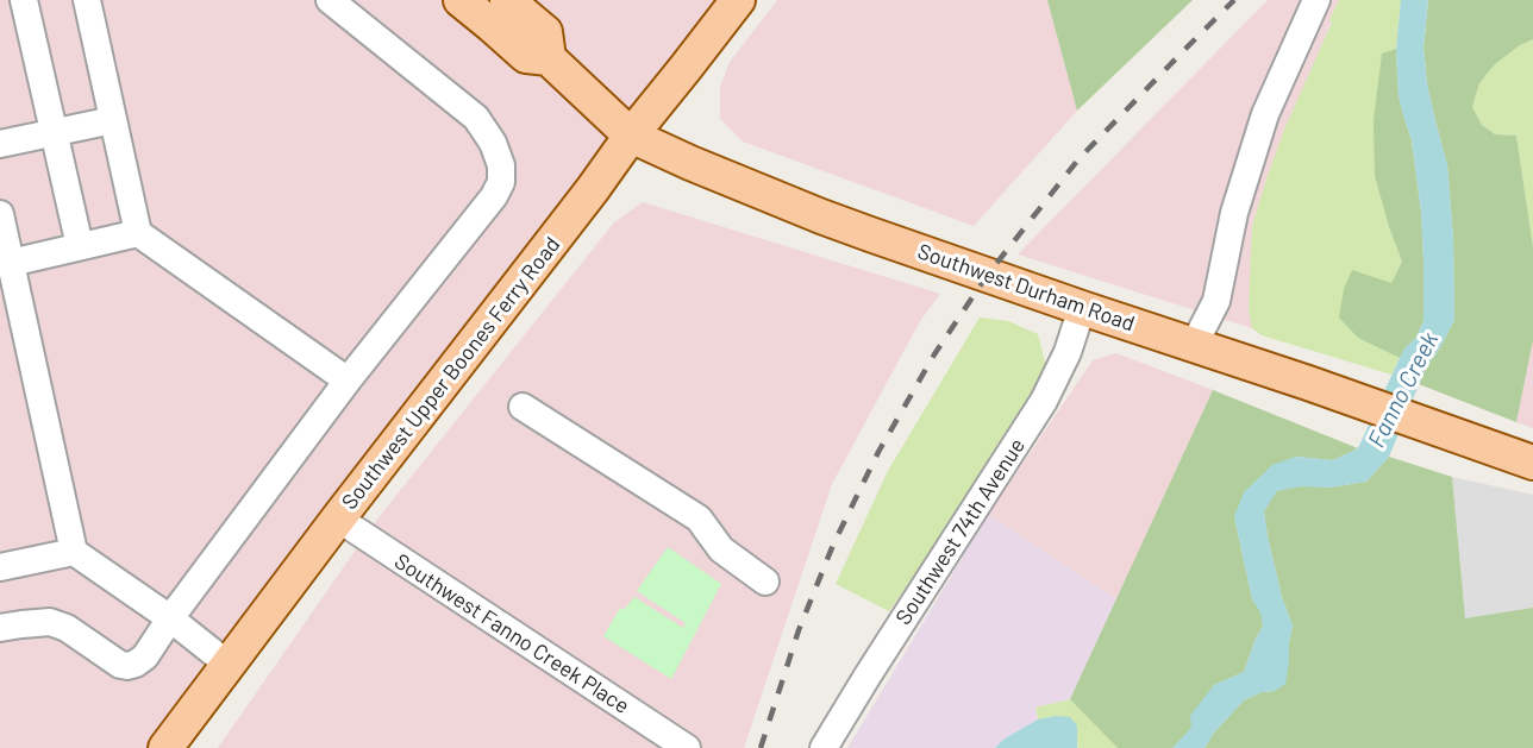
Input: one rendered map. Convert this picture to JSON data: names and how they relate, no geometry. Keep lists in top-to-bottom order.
{
  "streets": {
    "main road": ["Southwest Durham Road", "Southwest Upper Boones Ferry Road"],
    "street": ["Southwest 74th Avenue", "Southwest Fanno Creek Place"]
  },
  "crossings": [
    ["Southwest Durham Road", "Southwest Upper Boones Ferry Road"],
    ["Southwest Durham Road", "Southwest 74th Avenue"],
    ["Southwest Upper Boones Ferry Road", "Southwest Fanno Creek Place"]
  ],
  "water": ["Fanno Creek"]
}
